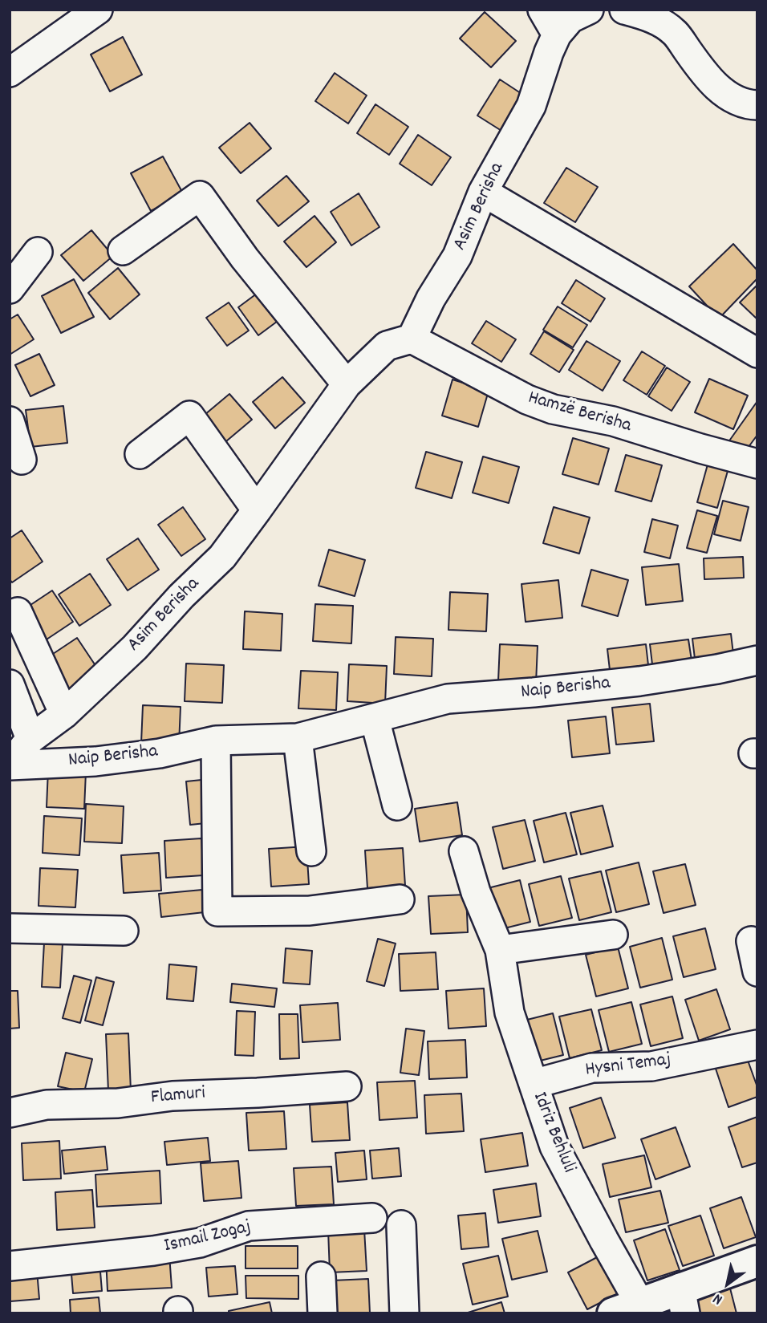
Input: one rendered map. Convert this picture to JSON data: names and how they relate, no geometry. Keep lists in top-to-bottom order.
{
  "streets": {
    "street": [
      "Asim Berisha",
      "Hamzë Berisha",
      "Naip Berisha",
      "Hysni Temaj",
      "Flamuri",
      "Idriz Behluli",
      "Ismail Zogaj"
    ]
  },
  "crossings": [
    ["Asim Berisha", "Hamzë Berisha"],
    ["Asim Berisha", "Naip Berisha"],
    ["Hysni Temaj", "Idriz Behluli"]
  ],
  "north": "bottom left"
}
